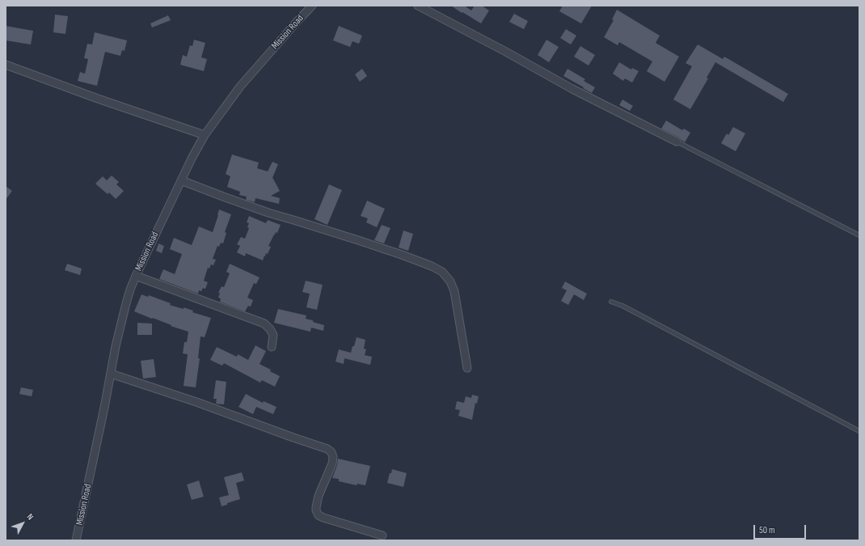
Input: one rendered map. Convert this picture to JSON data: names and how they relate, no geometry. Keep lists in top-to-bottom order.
{
  "streets": {
    "street": ["Mission Road"]
  },
  "scale_bar": "50 m",
  "north": "top right"
}
